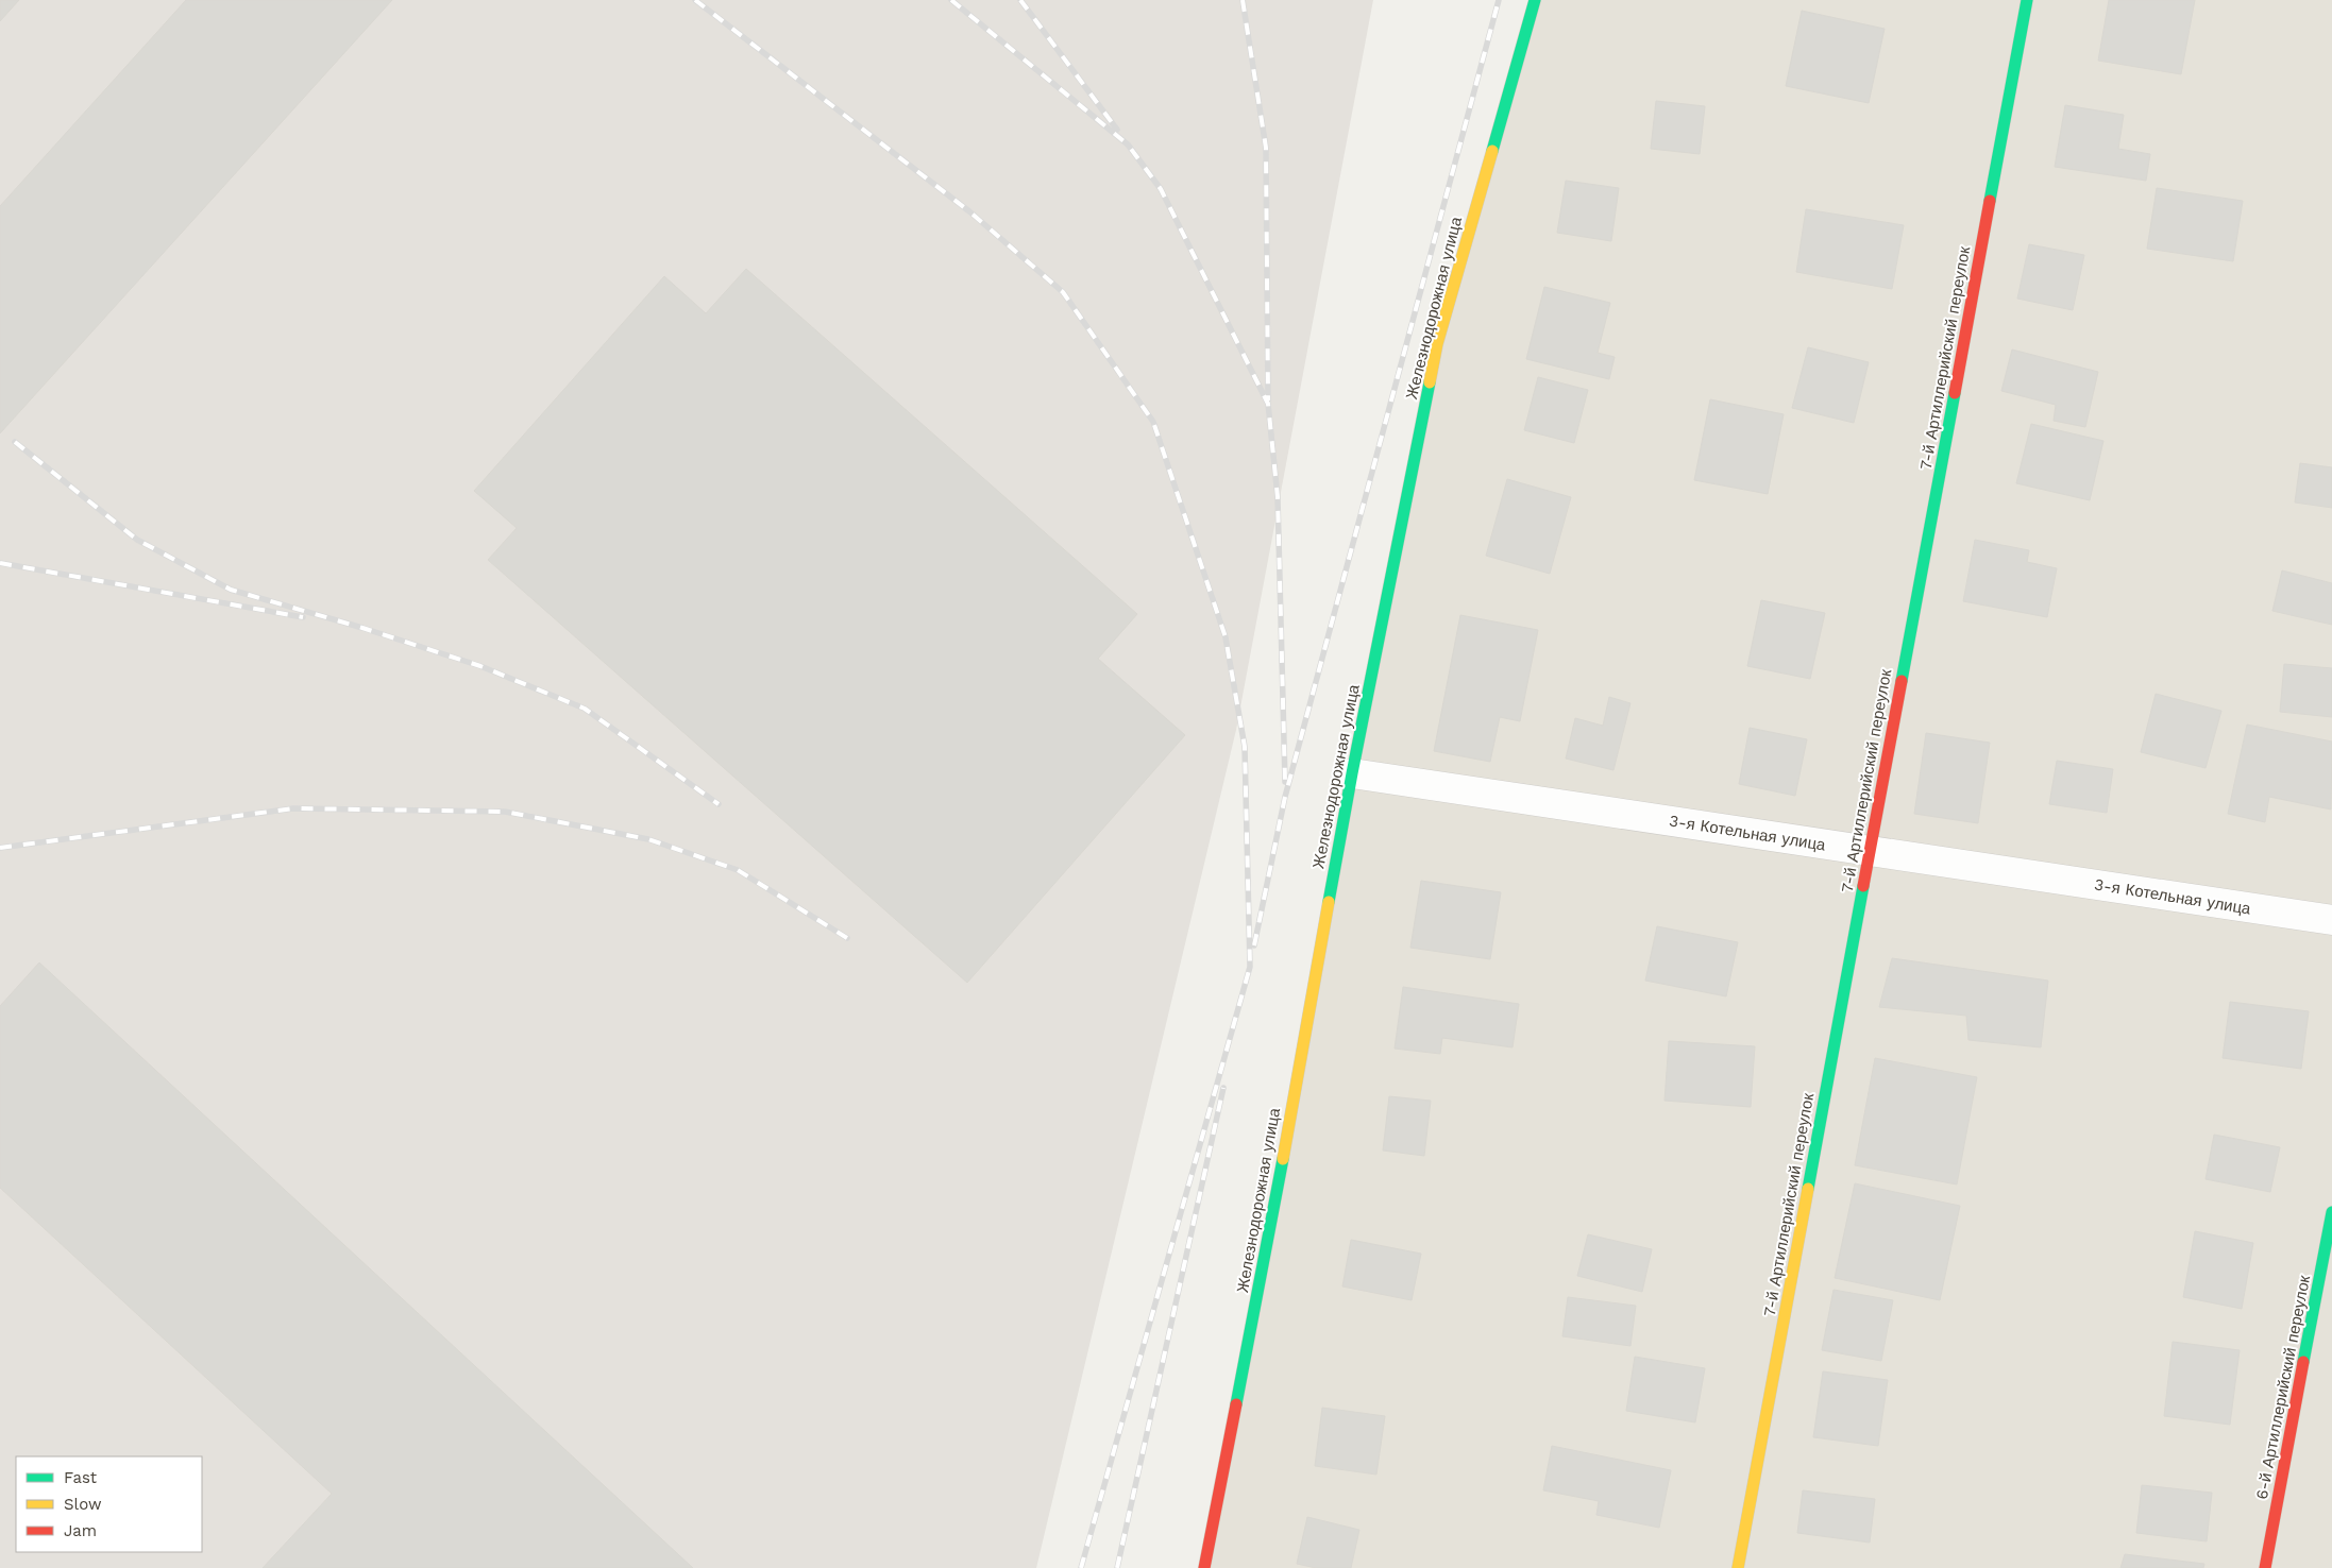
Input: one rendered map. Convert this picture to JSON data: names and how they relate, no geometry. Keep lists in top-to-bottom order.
{
  "streets": {
    "street": [
      "Железнодорожная улица",
      "7-й Артиллерийский переулок",
      "3-я Котельная улица",
      "6-й Артиллерийский переулок"
    ]
  },
  "crossings": [
    ["Железнодорожная улица", "3-я Котельная улица"],
    ["7-й Артиллерийский переулок", "3-я Котельная улица"]
  ],
  "legend": ["Fast", "Slow", "Jam"]
}
